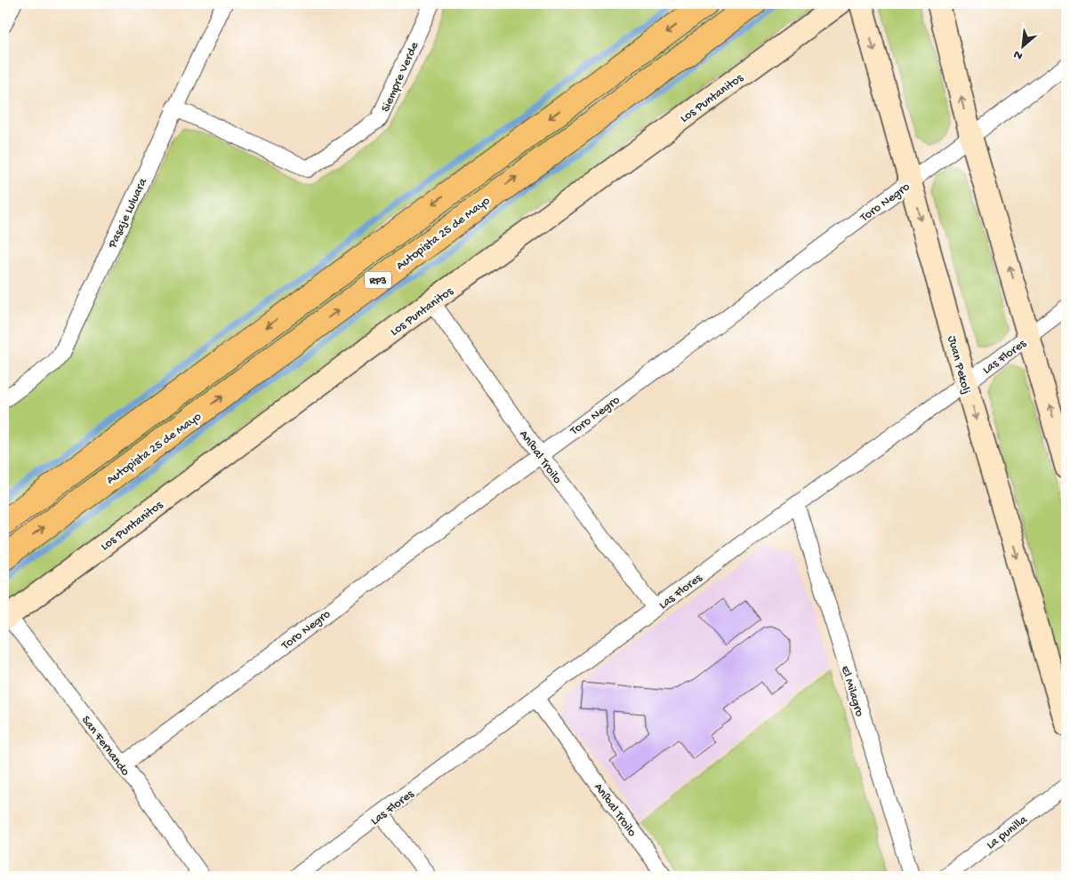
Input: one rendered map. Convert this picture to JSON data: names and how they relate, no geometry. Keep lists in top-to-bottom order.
{
  "streets": {
    "main road": ["Autopista 25 de Mayo", "RP3"],
    "street": [
      "Siempre Verde",
      "Los Puntanitos",
      "Toro Negro",
      "Pasaje Luluara",
      "Las Flores",
      "Juan Pekolj",
      "Aníbal Troilo",
      "El Milagro",
      "San Fernando",
      "La punilla"
    ]
  },
  "crossings": [
    ["Siempre Verde", "Pasaje Luluara"],
    ["Los Puntanitos", "Aníbal Troilo"],
    ["Los Puntanitos", "San Fernando"],
    ["Toro Negro", "Juan Pekolj"],
    ["Toro Negro", "Aníbal Troilo"],
    ["Toro Negro", "San Fernando"],
    ["Las Flores", "Juan Pekolj"],
    ["Las Flores", "Aníbal Troilo"],
    ["Las Flores", "El Milagro"]
  ],
  "north": "bottom left"
}
